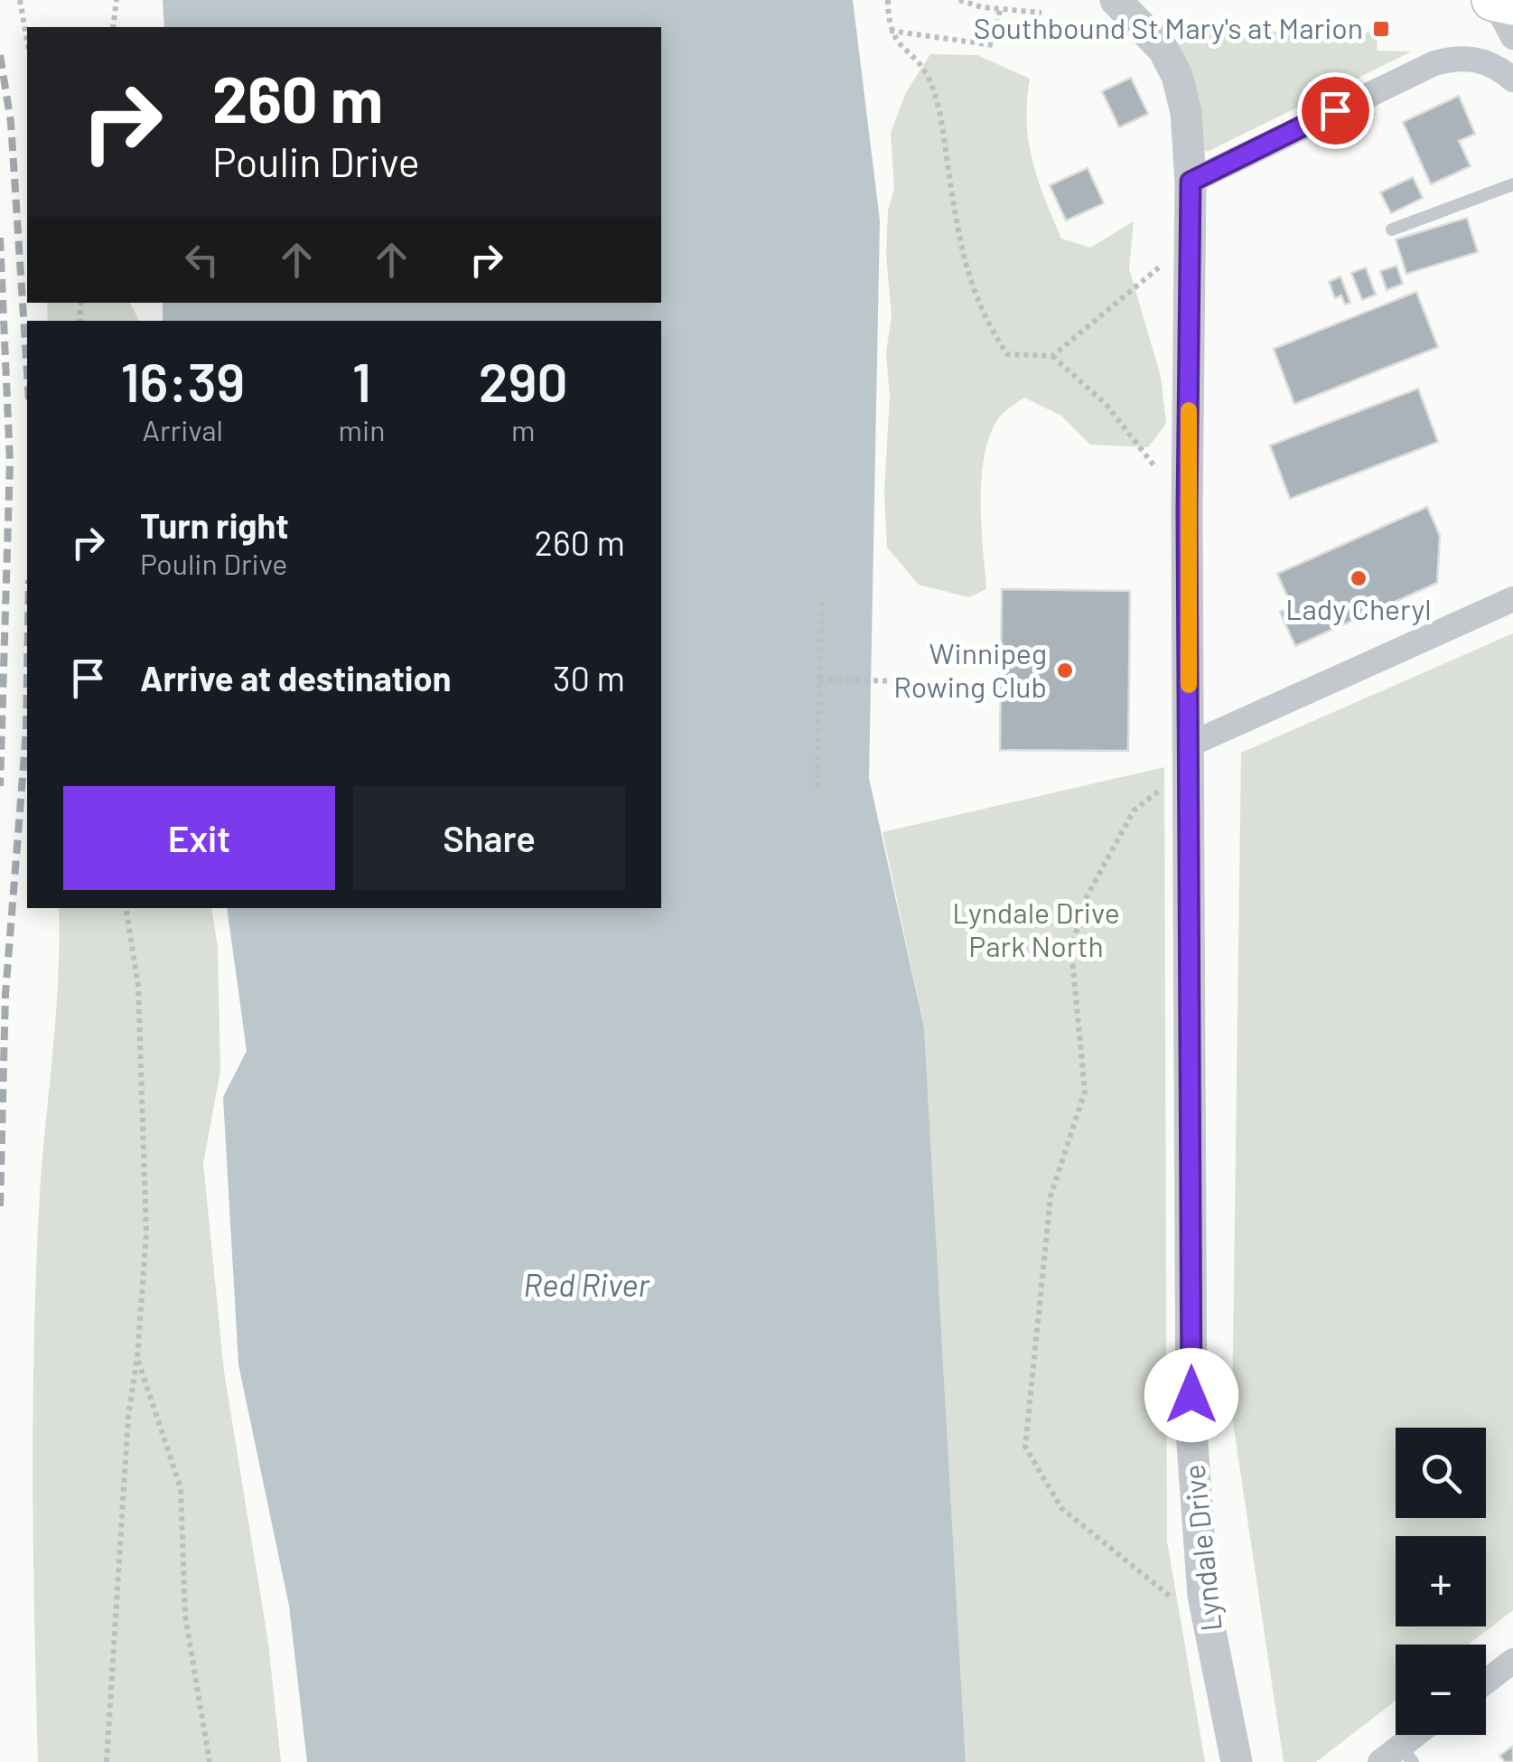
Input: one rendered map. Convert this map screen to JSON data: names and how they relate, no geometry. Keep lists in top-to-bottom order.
{
  "streets": {
    "street": ["Lyndale Drive"]
  },
  "water": ["Red River"],
  "parks": ["Lyndale Drive Park North"],
  "places": {
    "transit": ["Southbound St Mary's at Marion"],
    "other": ["Lady Cheryl", "Winnipeg Rowing Club"]
  },
  "page": {
    "turn": ["260 m", "Poulin Drive"],
    "eta": [
      "16:39",
      "Arrival",
      "1",
      "min",
      "290",
      "m"
    ],
    "list": [
      {
        "name": "Turn right",
        "note": "Poulin Drive",
        "value": "260 m"
      },
      {
        "name": "Arrive at destination",
        "value": "30 m"
      }
    ],
    "buttons": ["Exit", "Share"],
    "map_buttons": ["+", "−"]
  }
}
